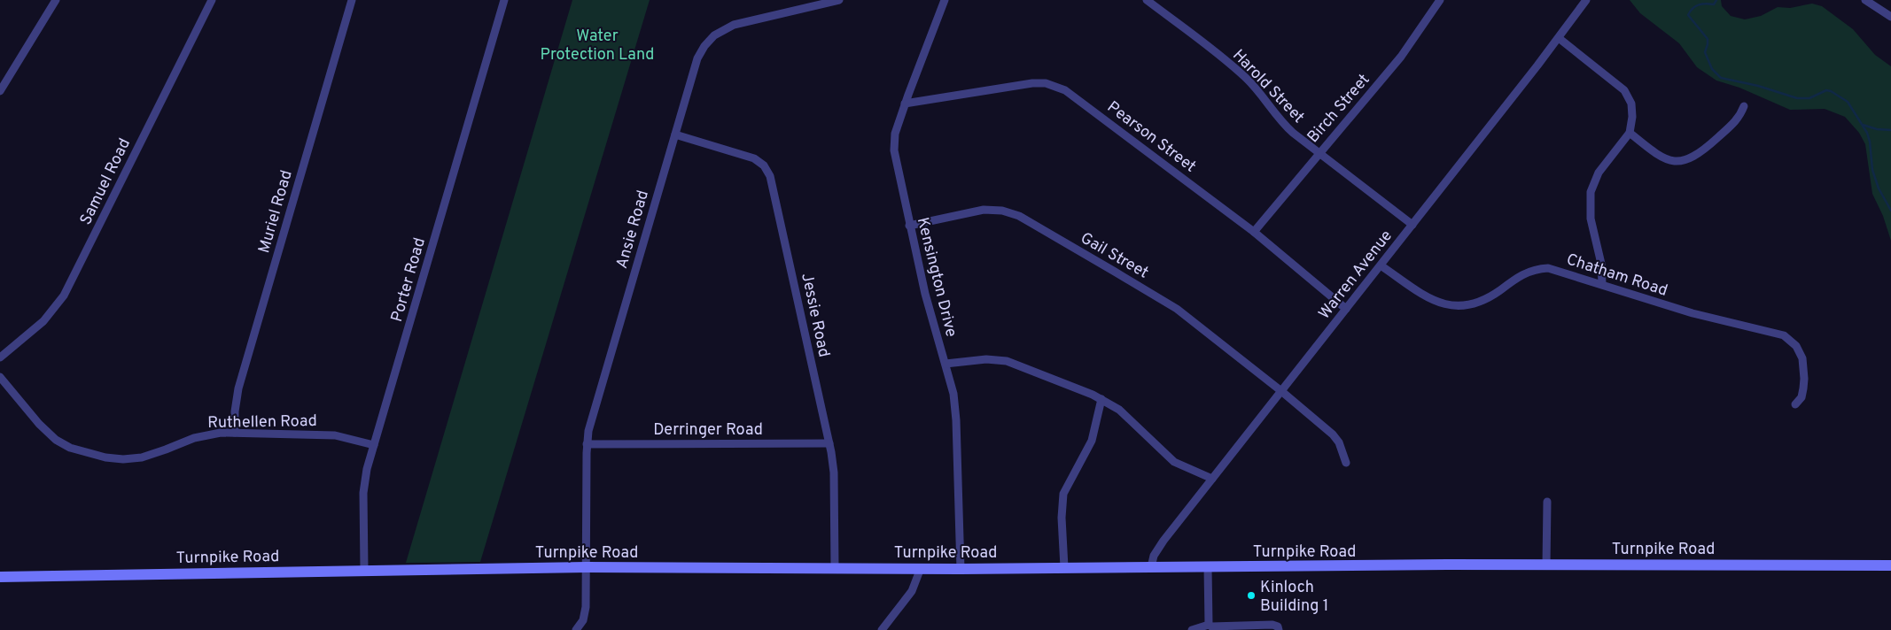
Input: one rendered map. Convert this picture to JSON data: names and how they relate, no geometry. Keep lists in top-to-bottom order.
{
  "streets": {
    "main road": ["Turnpike Road"],
    "street": [
      "Harold Street",
      "Birch Street",
      "Pearson Street",
      "Samuel Road",
      "Muriel Road",
      "Ansie Road",
      "Gail Street",
      "Warren Avenue",
      "Chatham Road",
      "Kensington Drive",
      "Porter Road",
      "Jessie Road",
      "Ruthellen Road",
      "Derringer Road"
    ]
  },
  "crossings": [
    ["Harold Street", "Birch Street"],
    ["Harold Street", "Warren Avenue"],
    ["Birch Street", "Pearson Street"],
    ["Pearson Street", "Warren Avenue"],
    ["Pearson Street", "Kensington Drive"],
    ["Muriel Road", "Ruthellen Road"],
    ["Ansie Road", "Jessie Road"],
    ["Ansie Road", "Derringer Road"],
    ["Ansie Road", "Turnpike Road"],
    ["Gail Street", "Warren Avenue"],
    ["Gail Street", "Kensington Drive"],
    ["Warren Avenue", "Chatham Road"],
    ["Warren Avenue", "Turnpike Road"],
    ["Kensington Drive", "Turnpike Road"],
    ["Porter Road", "Ruthellen Road"],
    ["Porter Road", "Turnpike Road"],
    ["Jessie Road", "Derringer Road"],
    ["Jessie Road", "Turnpike Road"]
  ],
  "parks": ["Water Protection Land"],
  "places": ["Kinloch Building 1"]
}
